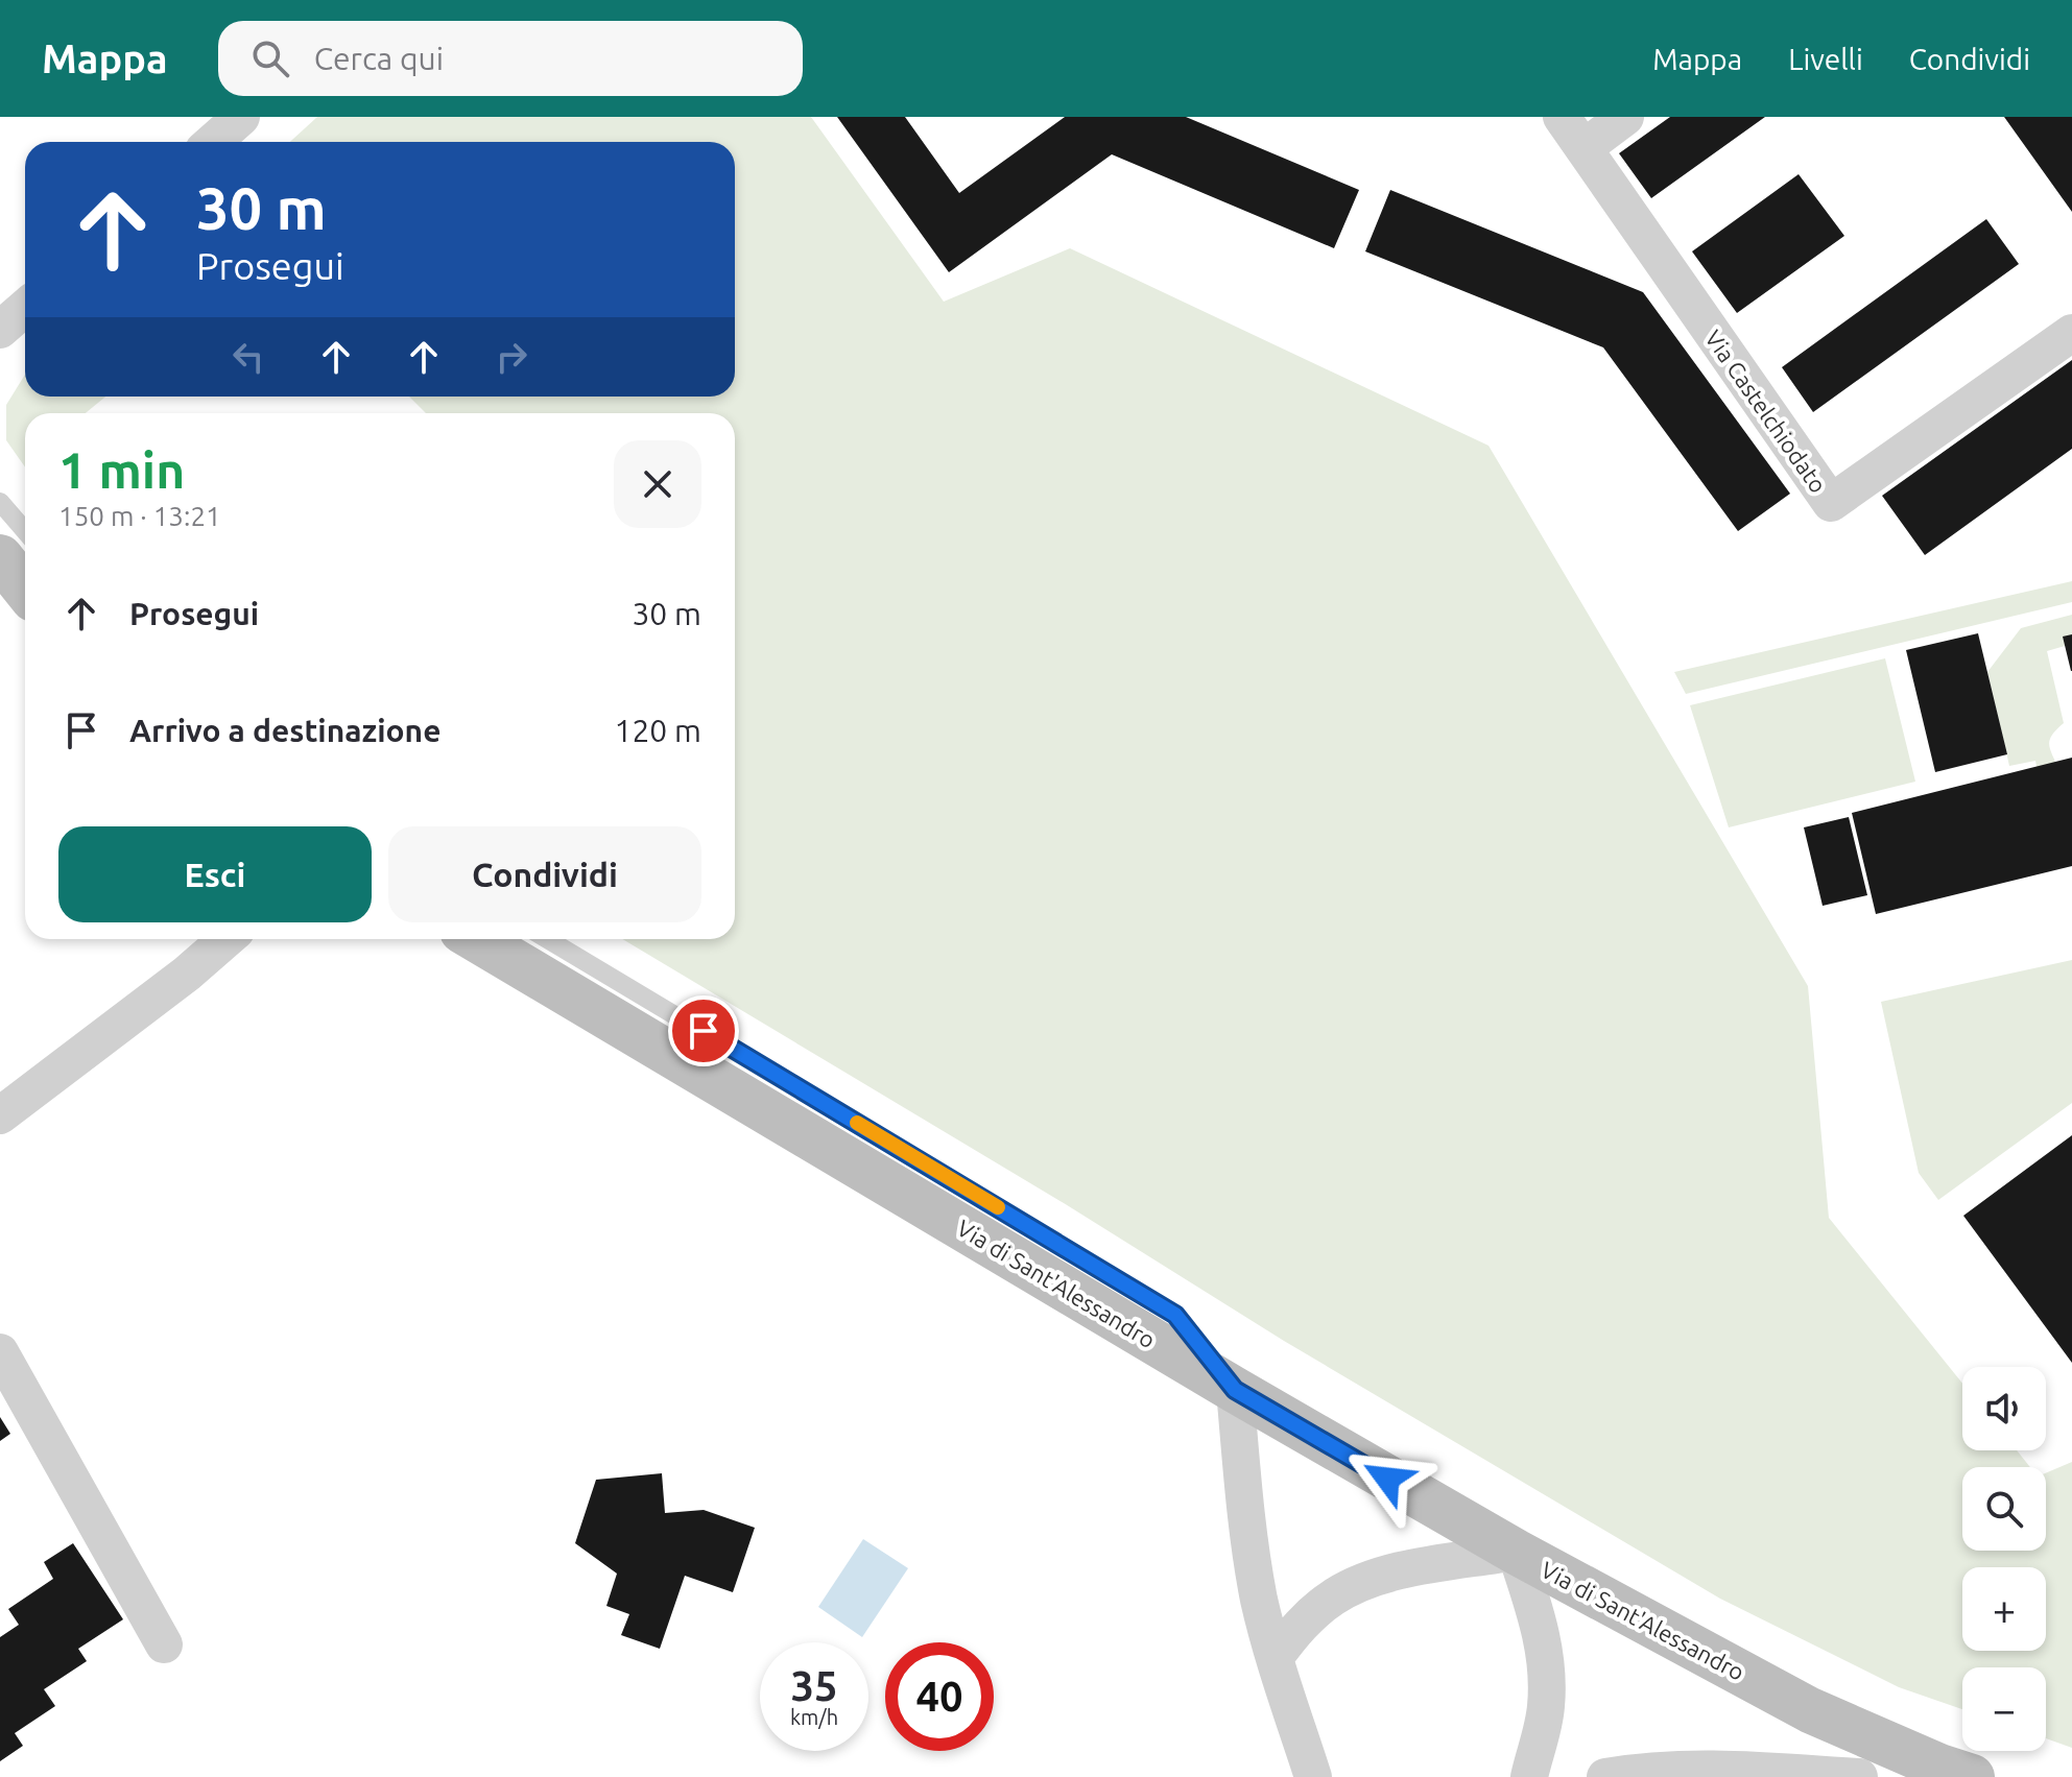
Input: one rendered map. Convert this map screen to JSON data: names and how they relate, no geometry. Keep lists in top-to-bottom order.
{
  "streets": {
    "street": ["Via Castelchiodato", "Via di Sant'Alessandro"]
  },
  "page": {
    "header": "Mappa",
    "search": "Cerca qui",
    "nav": ["Mappa", "Livelli", "Condividi"],
    "turn": ["30 m", "Prosegui"],
    "heading": ["1 min", "150 m · 13:21"],
    "list": [
      {
        "name": "Prosegui",
        "value": "30 m"
      },
      {
        "name": "Arrivo a destinazione",
        "value": "120 m"
      }
    ],
    "buttons": ["Esci", "Condividi"],
    "map_buttons": ["+", "−"],
    "speed": "35 km/h",
    "limit": "40"
  }
}
